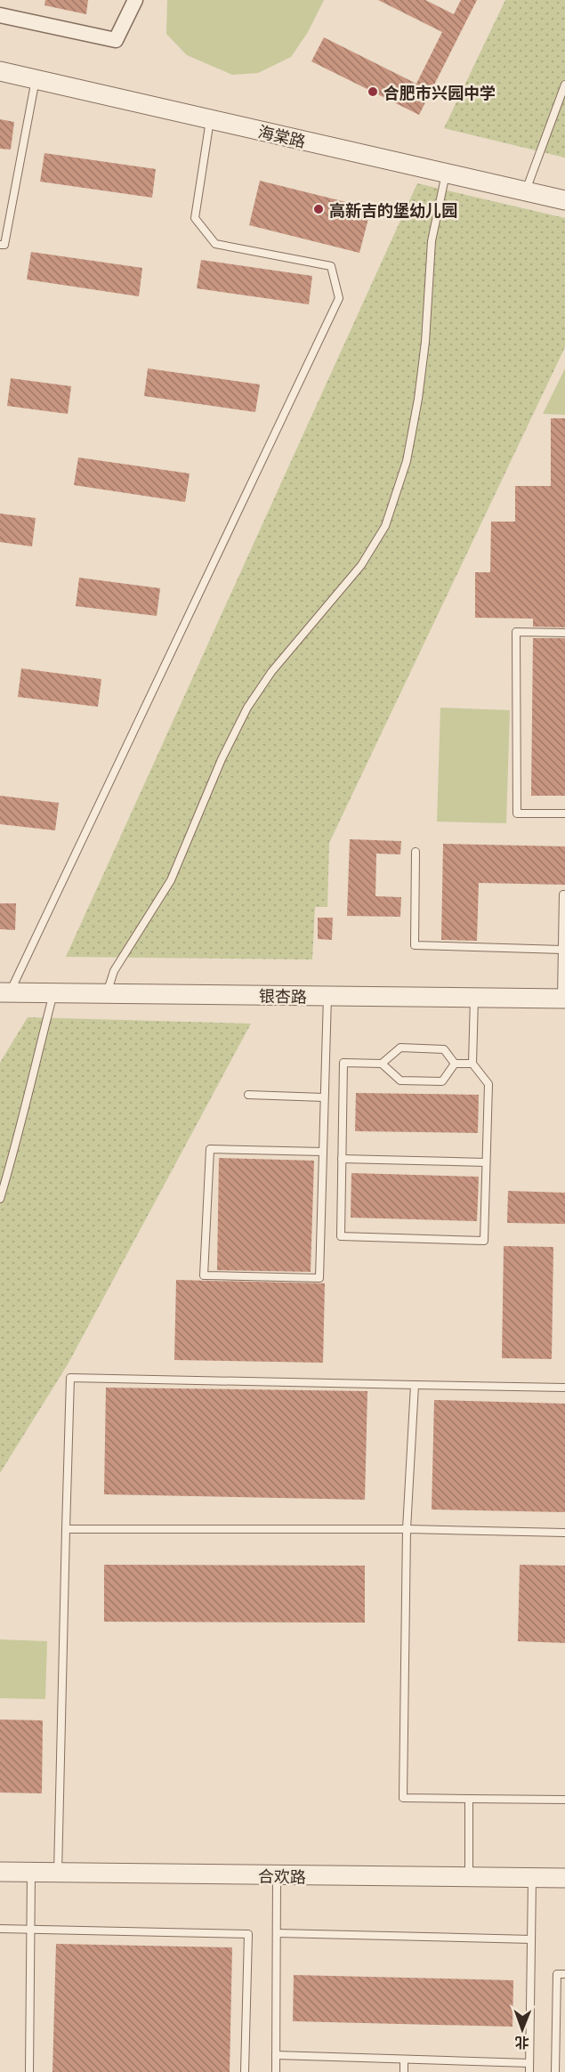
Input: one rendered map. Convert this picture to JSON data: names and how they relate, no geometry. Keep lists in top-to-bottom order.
{
  "streets": {
    "street": ["海棠路", "银杏路", "合欢路"]
  },
  "places": ["合肥市兴园中学", "高新吉的堡幼儿园"],
  "north": "bottom"
}
